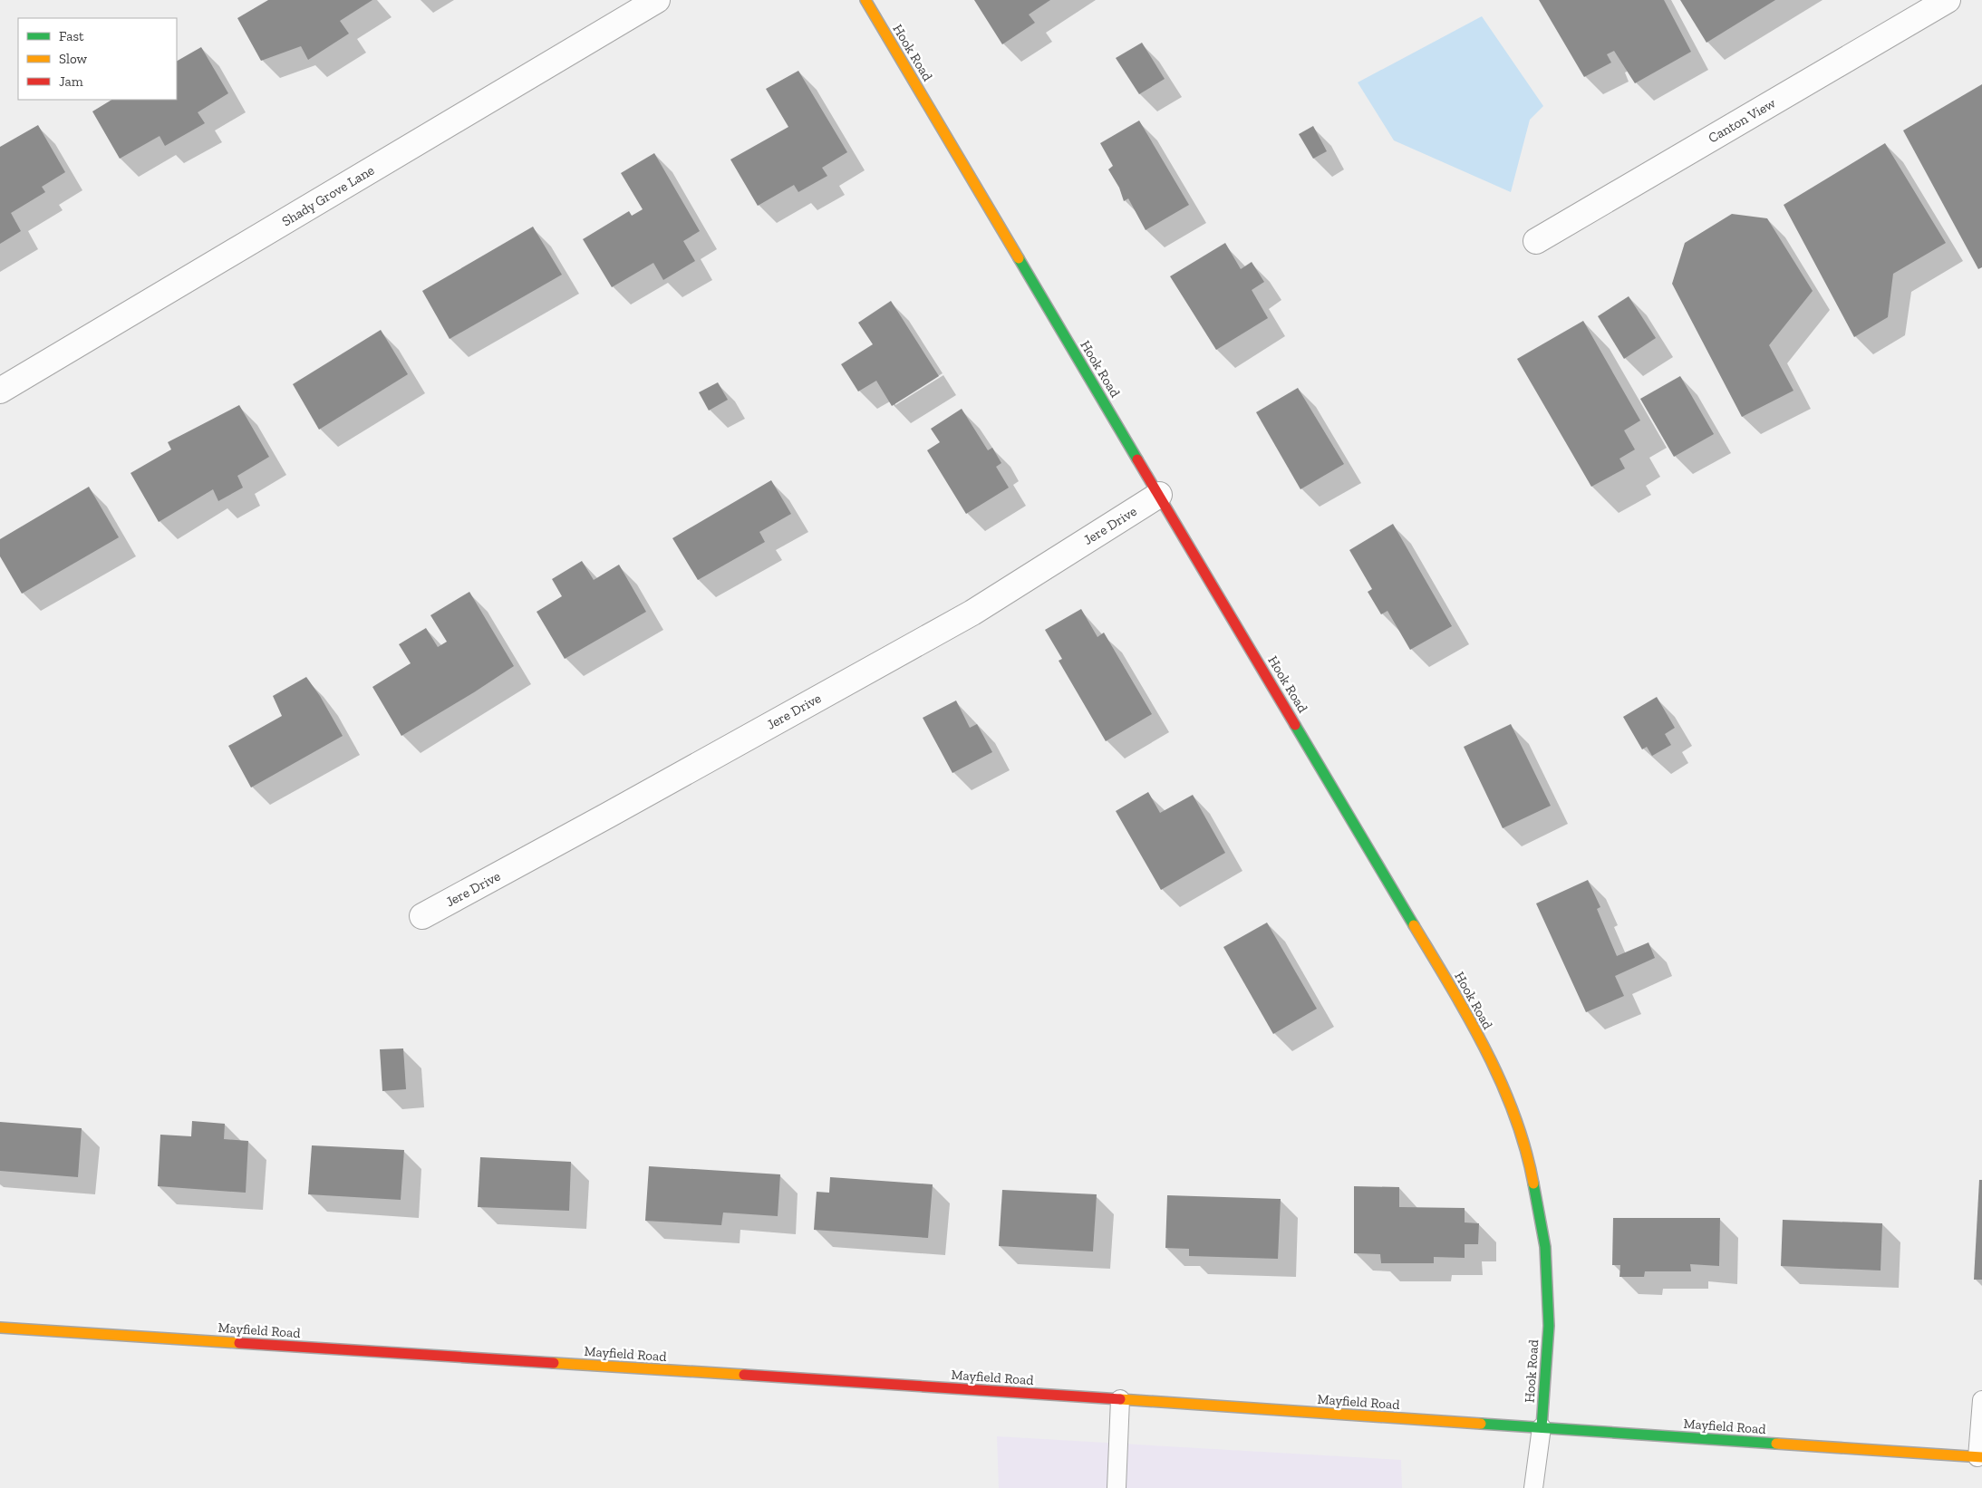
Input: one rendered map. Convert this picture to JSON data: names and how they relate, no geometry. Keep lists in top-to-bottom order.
{
  "streets": {
    "street": [
      "Hook Road",
      "Canton View",
      "Shady Grove Lane",
      "Jere Drive",
      "Mayfield Road"
    ]
  },
  "crossings": [
    ["Hook Road", "Jere Drive"],
    ["Hook Road", "Mayfield Road"]
  ],
  "legend": ["Fast", "Slow", "Jam"]
}
